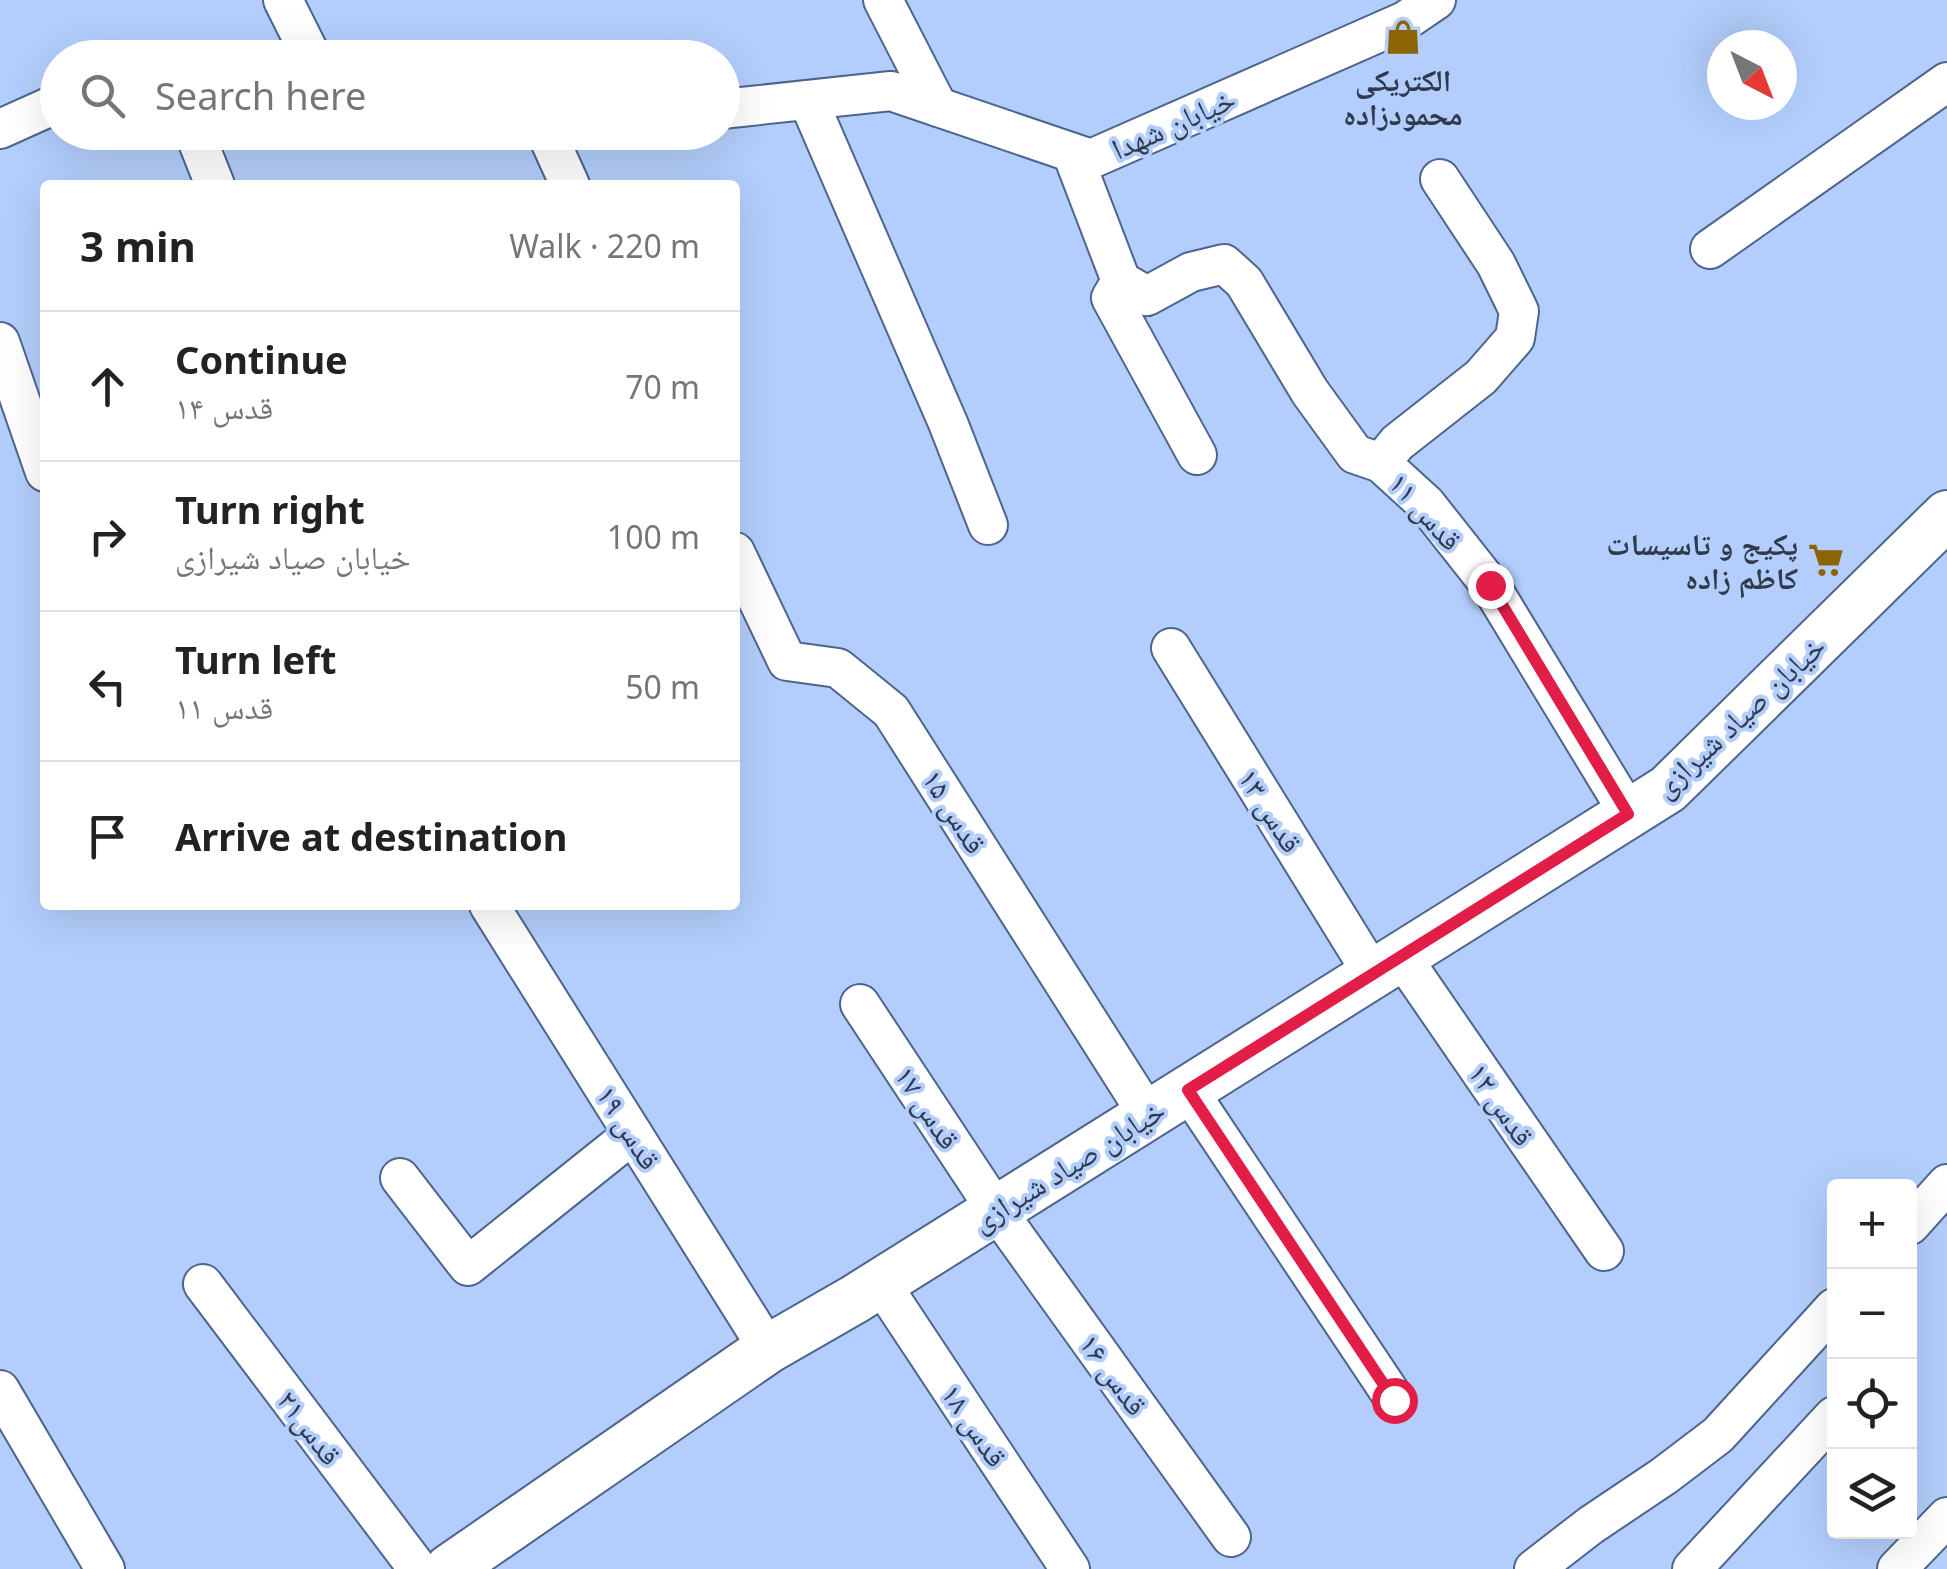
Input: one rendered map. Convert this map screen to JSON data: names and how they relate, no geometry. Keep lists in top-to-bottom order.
{
  "streets": {
    "street": [
      "خیابان شهدا",
      "قدس ۱۱",
      "خیابان صیاد شیرازی",
      "قدس ۱۳",
      "قدس ۱۵",
      "قدس ۱۲",
      "قدس ۱۷",
      "قدس ۱۹",
      "قدس ۱۶",
      "قدس ۱۸",
      "قدس۲۱"
    ]
  },
  "crossings": [
    ["قدس ۱۱", "خیابان صیاد شیرازی"],
    ["خیابان صیاد شیرازی", "قدس ۱۳"],
    ["خیابان صیاد شیرازی", "قدس ۱۵"],
    ["خیابان صیاد شیرازی", "قدس ۱۲"],
    ["خیابان صیاد شیرازی", "قدس ۱۷"],
    ["خیابان صیاد شیرازی", "قدس ۱۹"],
    ["خیابان صیاد شیرازی", "قدس ۱۶"],
    ["خیابان صیاد شیرازی", "قدس ۱۸"],
    ["قدس ۱۳", "قدس ۱۲"],
    ["قدس ۱۷", "قدس ۱۶"]
  ],
  "places": {
    "shop": ["الکتریکی محمودزاده"],
    "supermarket": ["پکیج و تاسیسات کاظم زاده"]
  },
  "north": "bottom right",
  "page": {
    "search": "Search here",
    "heading": ["3 min", "Walk · 220 m"],
    "list": [
      ["Continue", "قدس ۱۴", "70 m"],
      ["Turn right", "خیابان صیاد شیرازی", "100 m"],
      ["Turn left", "قدس ۱۱", "50 m"],
      "Arrive at destination"
    ],
    "map_buttons": ["+", "−"]
  }
}
